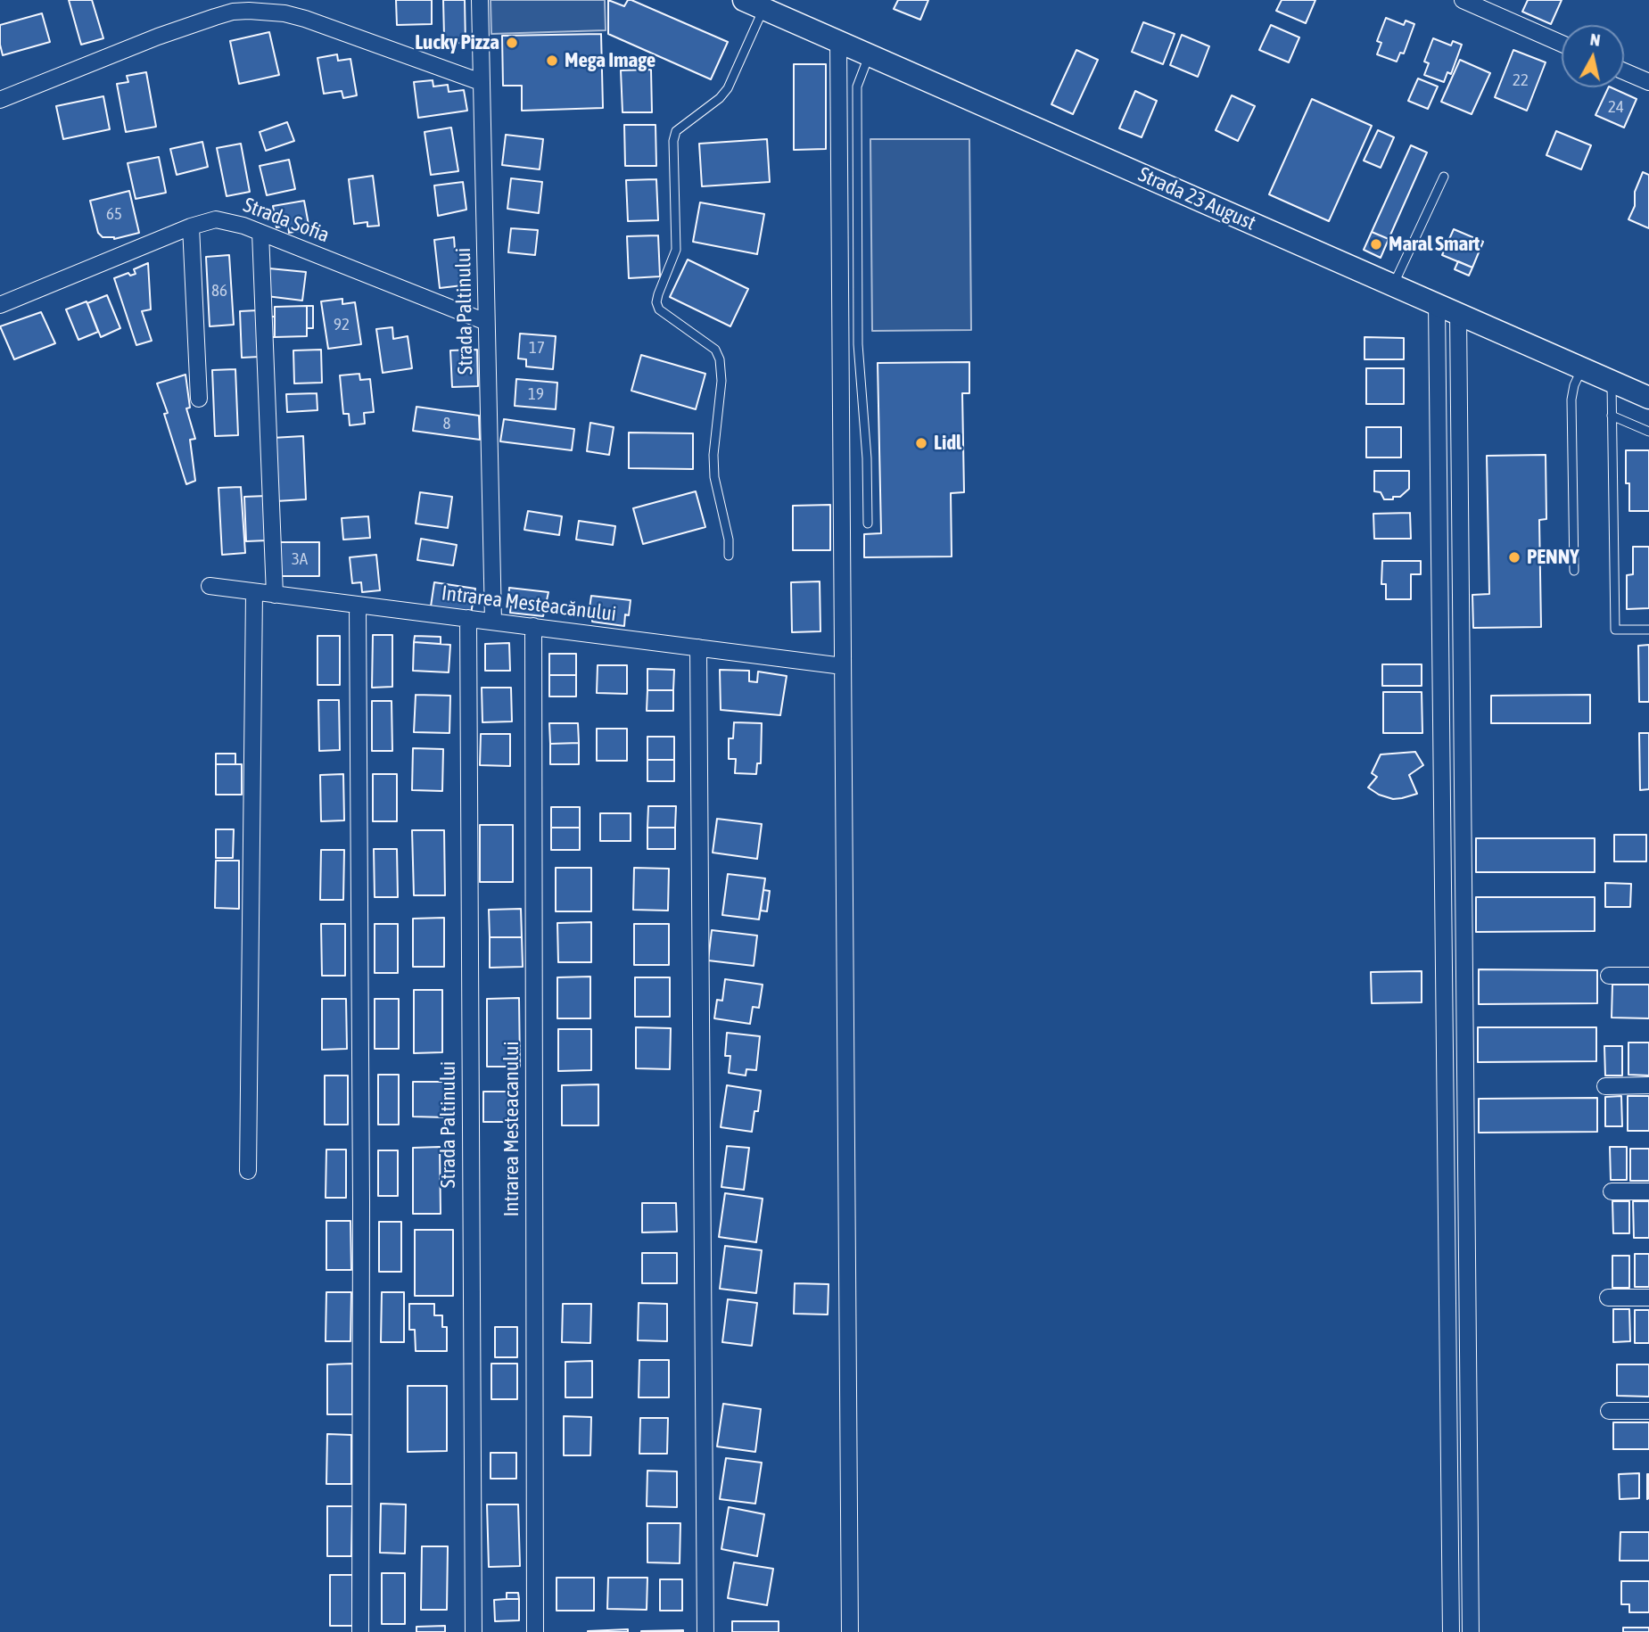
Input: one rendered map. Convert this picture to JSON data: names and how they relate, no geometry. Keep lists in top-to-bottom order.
{
  "streets": {
    "main road": ["Strada 23 August"],
    "street": [
      "Strada Sofia",
      "Strada Paltinului",
      "Intrarea Mesteacănului",
      "Intrarea Mesteacanului"
    ]
  },
  "crossings": [
    ["Strada Sofia", "Strada Paltinului"],
    ["Strada Paltinului", "Intrarea Mesteacănului"],
    ["Intrarea Mesteacănului", "Intrarea Mesteacanului"]
  ],
  "places": [
    "Lucky Pizza",
    "Mega Image",
    "Maral Smart",
    "Lidl",
    "PENNY"
  ],
  "house_numbers": [
    "22",
    "24",
    "65",
    "86",
    "92",
    "17",
    "19",
    "8",
    "3A"
  ],
  "north": "top"
}
